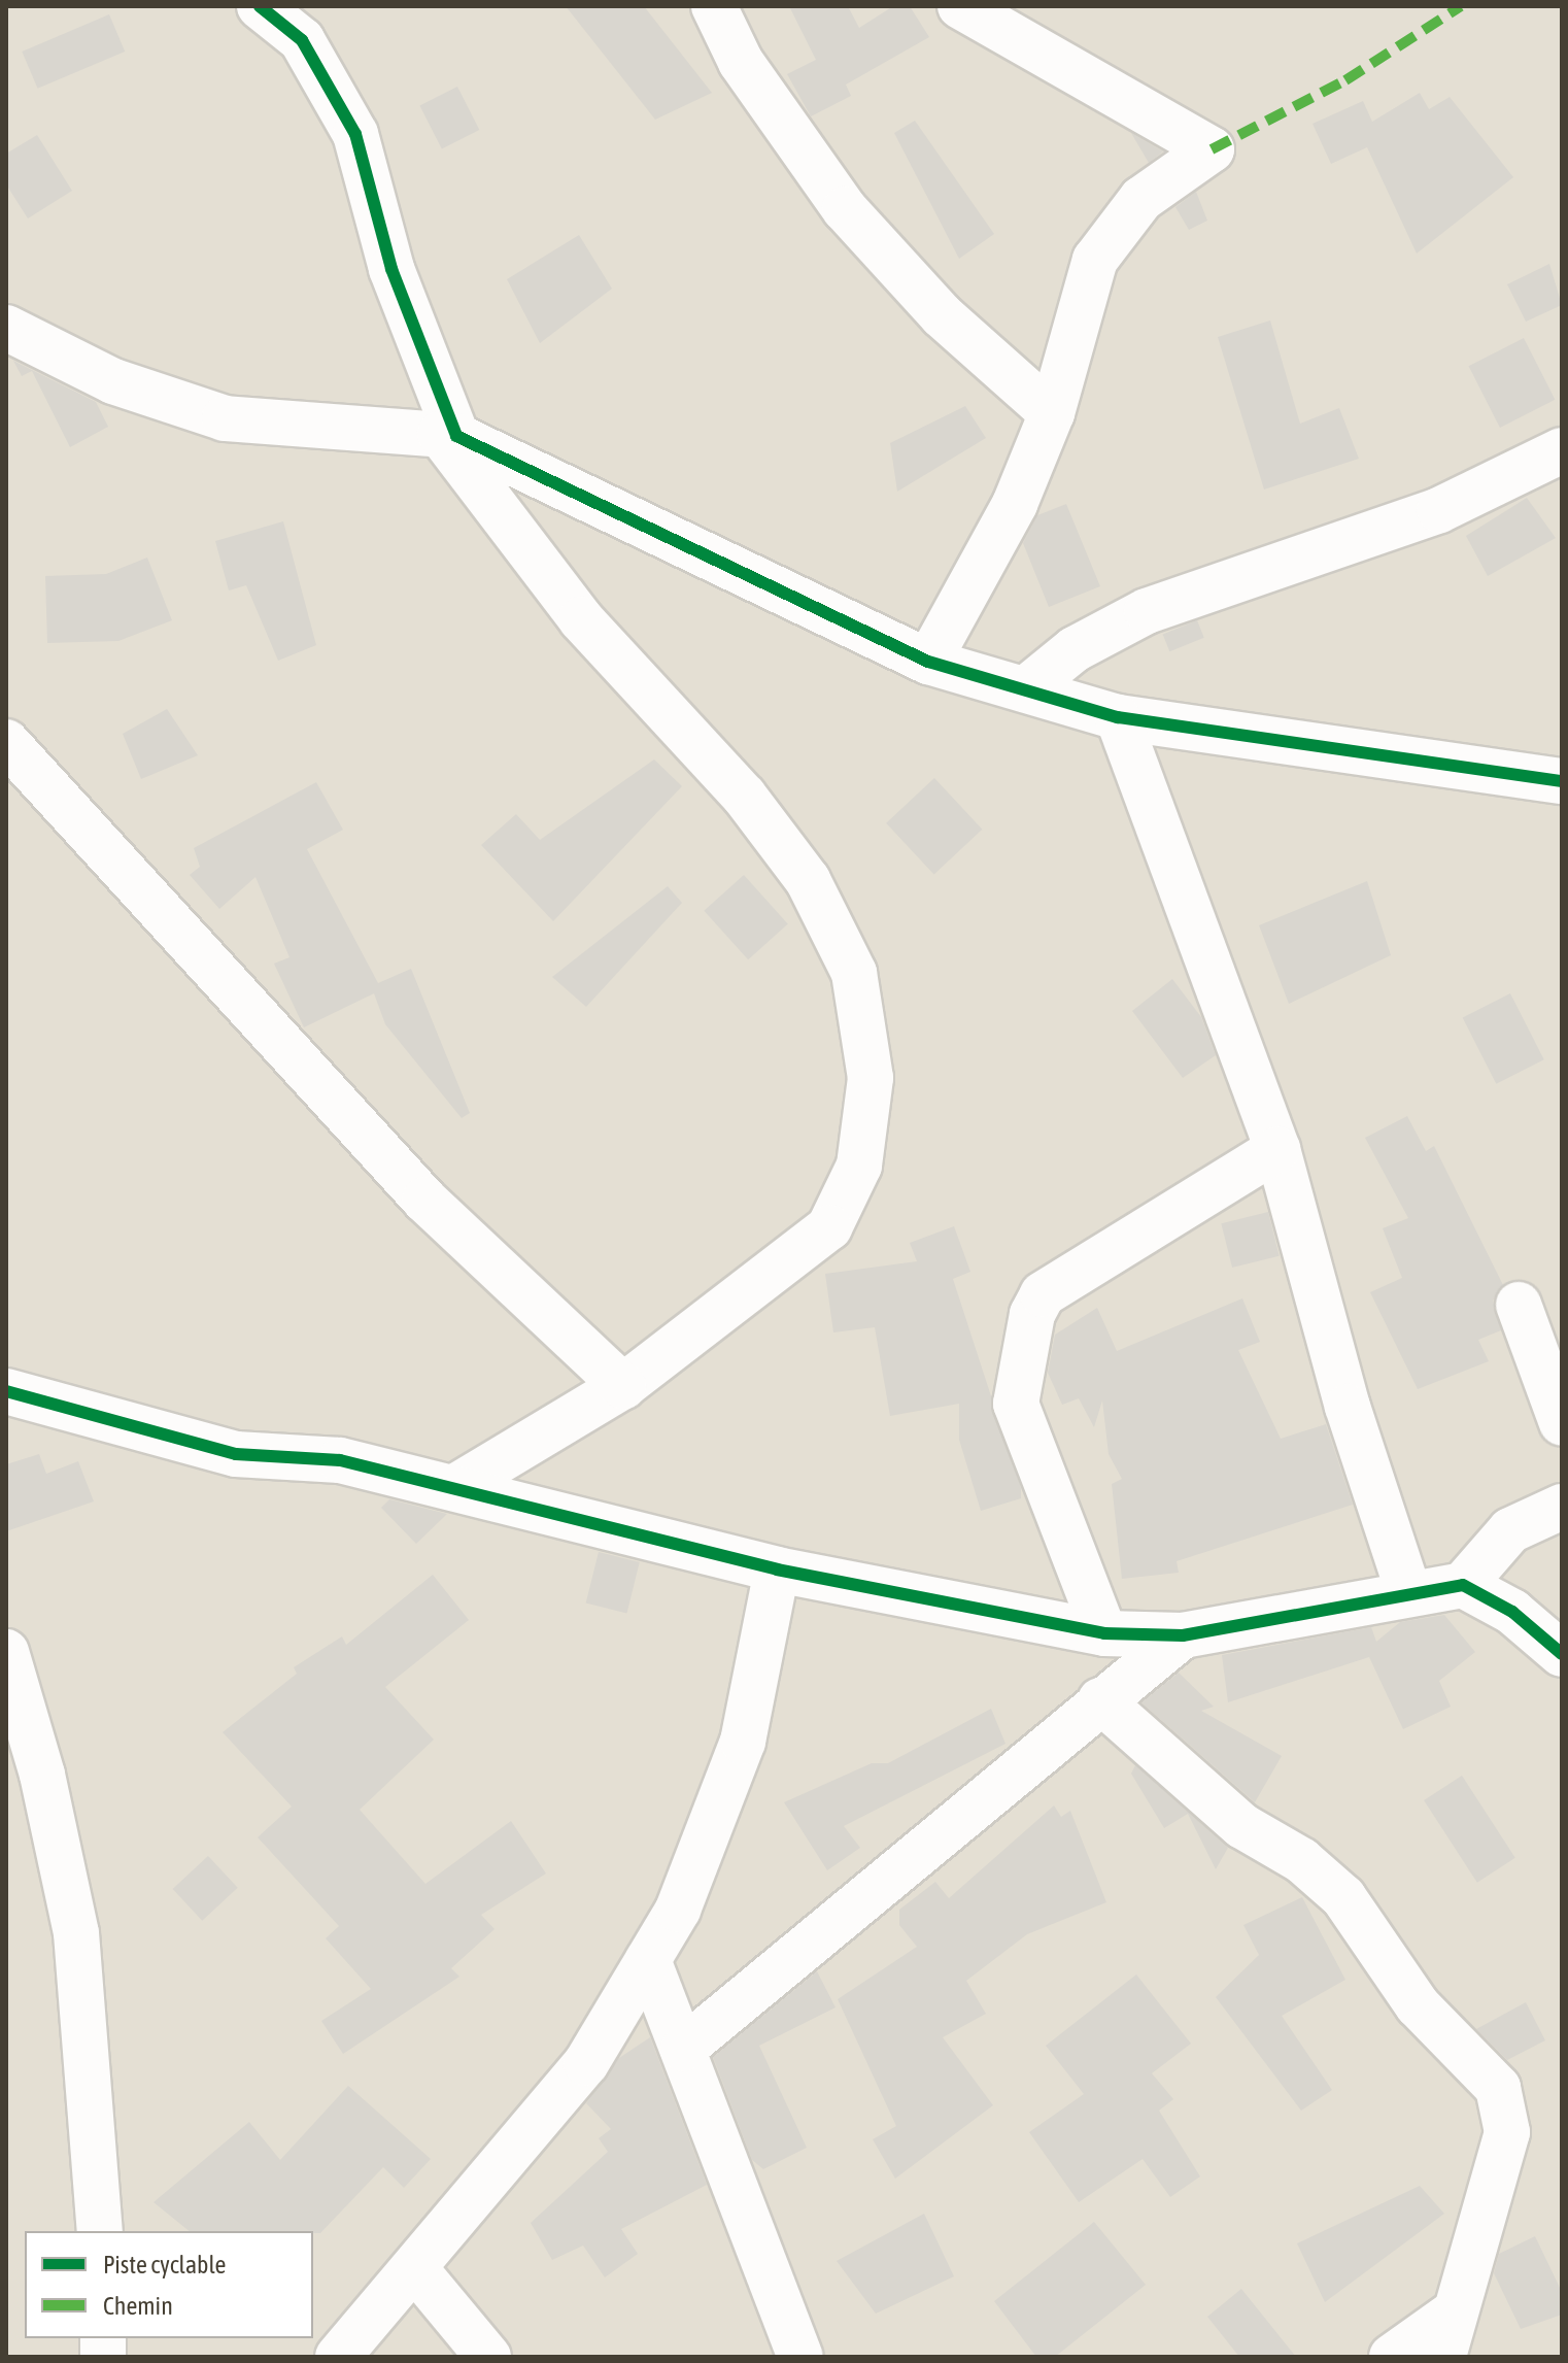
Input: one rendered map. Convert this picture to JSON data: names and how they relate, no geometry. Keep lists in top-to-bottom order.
{
  "legend": ["Piste cyclable", "Chemin"]
}
